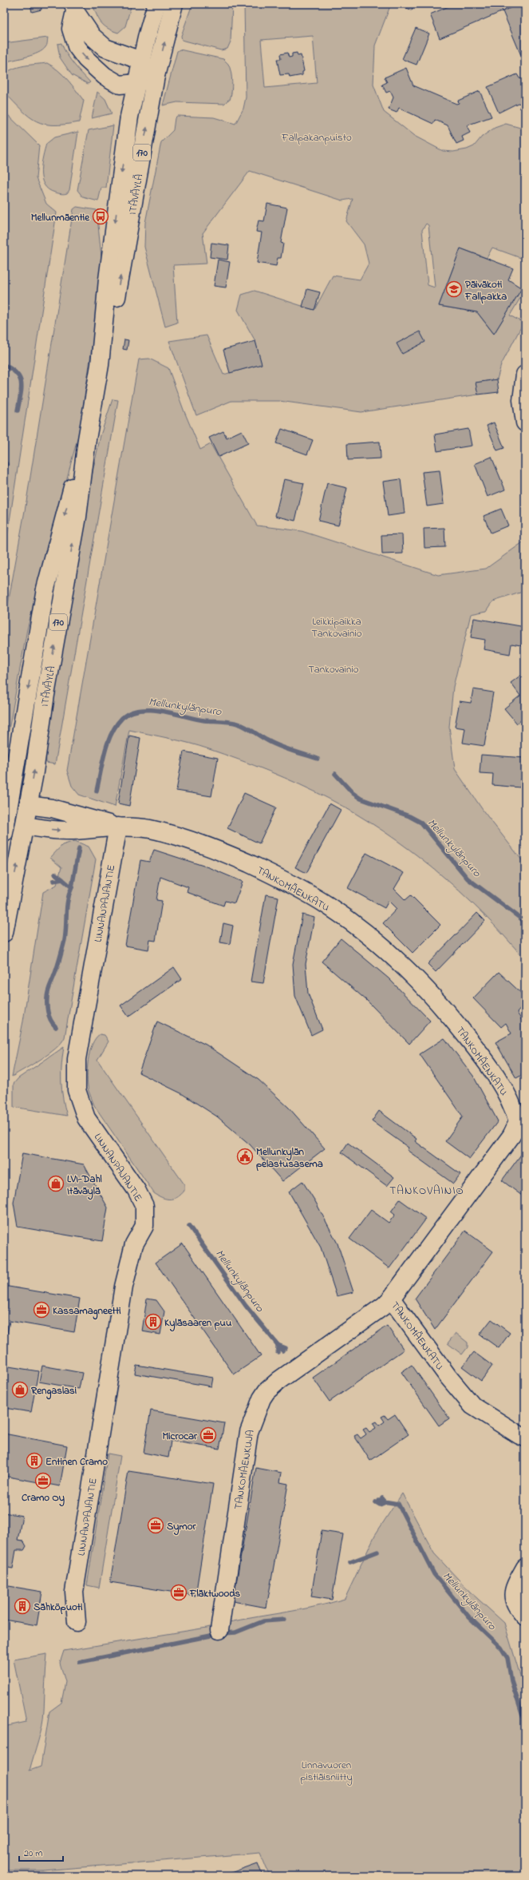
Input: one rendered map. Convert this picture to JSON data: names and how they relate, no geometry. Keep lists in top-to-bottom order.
{
  "streets": {
    "street": [
      "170",
      "ITÄVÄYLÄ",
      "TANKOMÄENKATU",
      "LINNANPAJANTIE",
      "TANKOMÄENKUJA"
    ]
  },
  "crossings": [
    ["ITÄVÄYLÄ", "TANKOMÄENKATU"],
    ["TANKOMÄENKATU", "LINNANPAJANTIE"],
    ["TANKOMÄENKATU", "TANKOMÄENKUJA"]
  ],
  "districts": ["TANKOVAINIO"],
  "water": ["Mellunkylänpuro"],
  "parks": [
    "Fallpakanpuisto",
    "Leikkipaikka Tankovainio",
    "Tankovainio",
    "Linnavuoren pistiäisniitty"
  ],
  "places": {
    "bus stop": ["Mellunmäentie"],
    "school or university": ["Päiväkoti Fallpakka"],
    "public building": ["Mellunkylän pelastusasema"],
    "shop": ["LVI-Dahl Itäväylä", "Rengaslasi"],
    "office": [
      "Kassamagneetti",
      "Microcar",
      "Cramo Oy",
      "Symor",
      "Fläktwoods"
    ],
    "building": ["Kyläsaaren puu", "Entinen Cramo", "Sähköpuoti"]
  },
  "scale_bar": "20 m"
}
